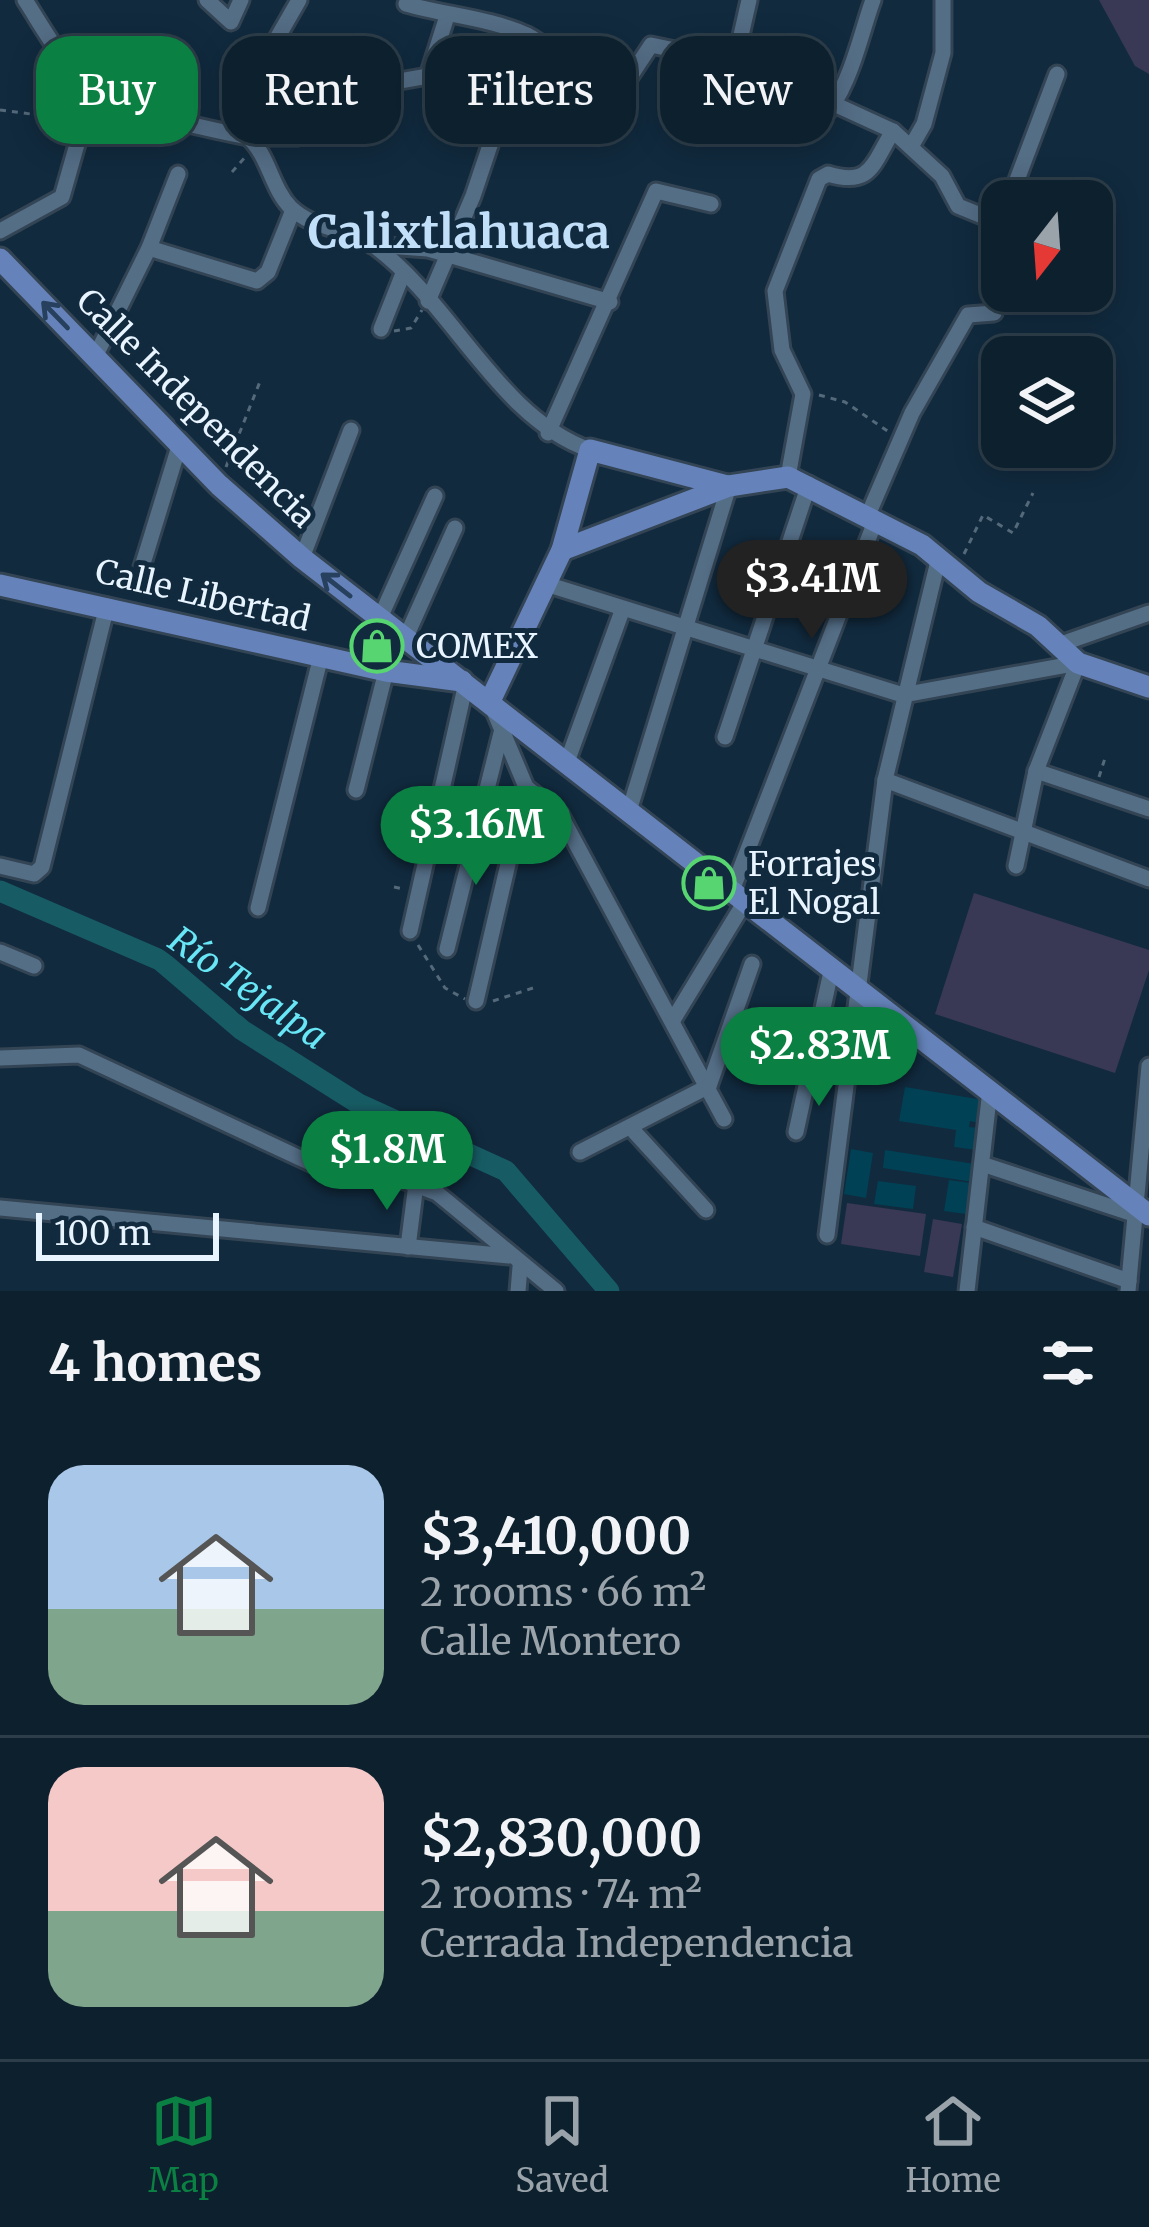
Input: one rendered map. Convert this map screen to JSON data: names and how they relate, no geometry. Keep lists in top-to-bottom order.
{
  "streets": {
    "main road": ["Calle Independencia", "Calle Libertad"]
  },
  "crossings": [
    ["Calle Independencia", "Calle Libertad"]
  ],
  "districts": ["Calixtlahuaca"],
  "water": ["Río Tejalpa"],
  "places": {
    "shop": ["COMEX", "Forrajes El Nogal"]
  },
  "scale_bar": "100 m",
  "north": "bottom",
  "page": {
    "chip": [
      "Buy",
      "Rent",
      "Filters",
      "New"
    ],
    "price": [
      "$3.41M",
      "$3.16M",
      "$2.83M",
      "$1.8M"
    ],
    "scale": "100 m",
    "heading": "4 homes",
    "list": [
      {
        "name": "$3,410,000",
        "note": "2 rooms · 66 m² · Calle Montero"
      },
      {
        "name": "$2,830,000",
        "note": "2 rooms · 74 m² · Cerrada Independencia"
      }
    ],
    "tabs": ["Map", "Saved", "Home"]
  }
}
